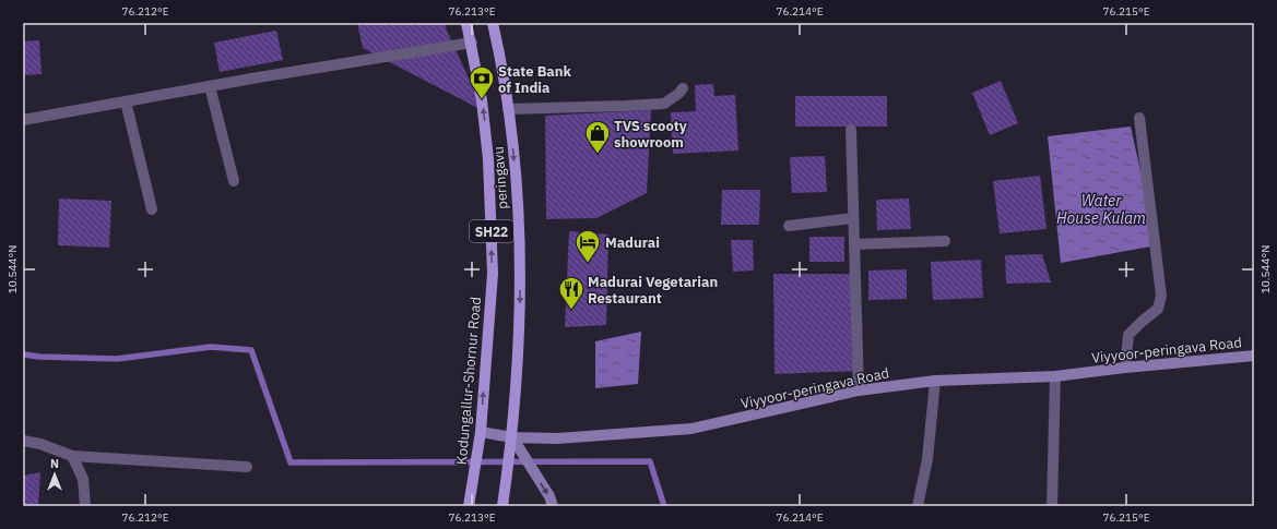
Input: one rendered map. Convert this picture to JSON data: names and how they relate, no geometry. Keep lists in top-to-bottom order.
{
  "streets": {
    "main road": ["peringavu", "SH22", "Kodungallur-Shornur Road"],
    "street": ["Viyyoor-peringava Road"]
  },
  "crossings": [
    ["peringavu", "SH22"],
    ["peringavu", "Viyyoor-peringava Road"],
    ["SH22", "Viyyoor-peringava Road"],
    ["Viyyoor-peringava Road", "Kodungallur-Shornur Road"]
  ],
  "one_way": ["peringavu", "Kodungallur-Shornur Road"],
  "water": ["Water House Kulam"],
  "places": {
    "bank": ["State Bank of India"],
    "shop": ["TVS scooty showroom"],
    "hotel": ["Madurai"],
    "restaurant": ["Madurai Vegetarian Restaurant"]
  },
  "north": "top",
  "coordinates": [
    "76.212°E",
    "76.213°E",
    "76.214°E",
    "76.215°E",
    "10.544°N"
  ]
}
